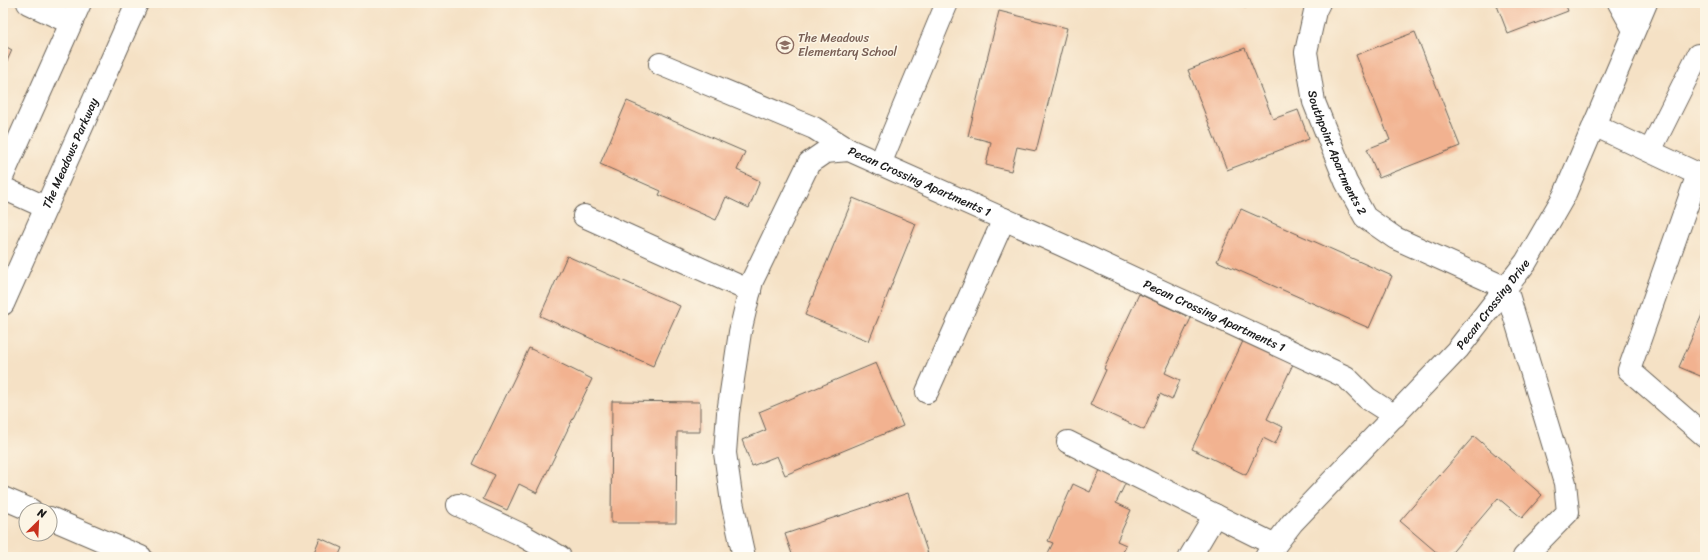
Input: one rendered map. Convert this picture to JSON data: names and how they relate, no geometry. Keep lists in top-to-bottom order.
{
  "streets": {
    "street": [
      "Southpoint Apartments 2",
      "The Meadows Parkway",
      "Pecan Crossing Apartments 1",
      "Pecan Crossing Drive"
    ]
  },
  "crossings": [
    ["Southpoint Apartments 2", "Pecan Crossing Drive"],
    ["Pecan Crossing Apartments 1", "Pecan Crossing Drive"]
  ],
  "places": {
    "school or university": ["The Meadows Elementary School"]
  },
  "north": "top right"
}
